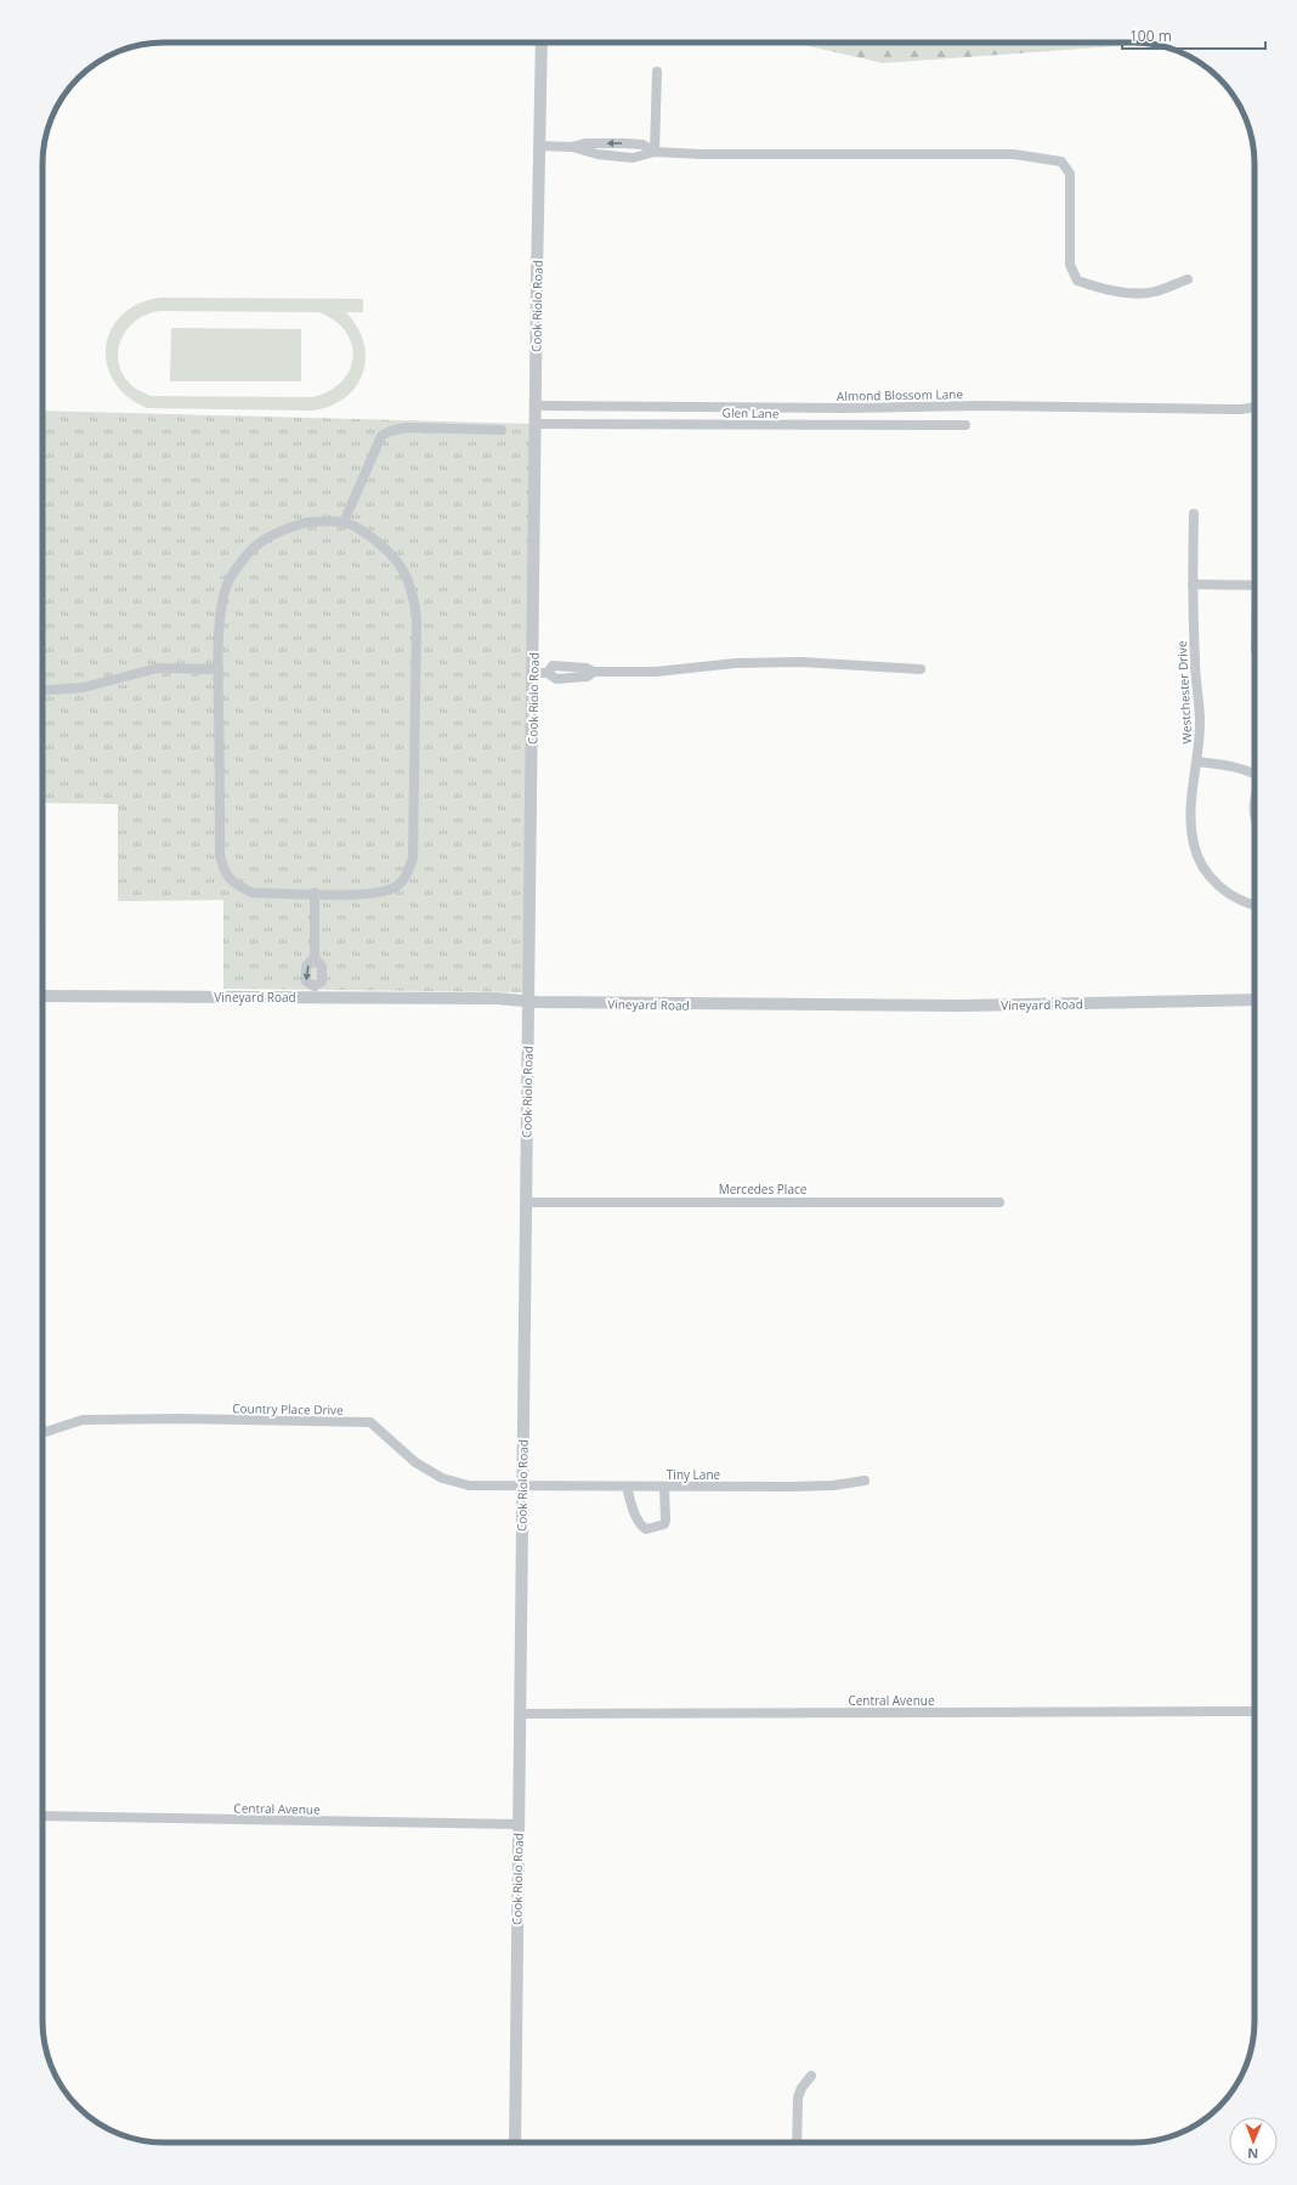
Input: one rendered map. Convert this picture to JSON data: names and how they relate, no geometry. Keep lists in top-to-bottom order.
{
  "streets": {
    "street": [
      "Cook Riolo Road",
      "Almond Blossom Lane",
      "Glen Lane",
      "Westchester Drive",
      "Vineyard Road",
      "Mercedes Place",
      "Country Place Drive",
      "Tiny Lane",
      "Central Avenue"
    ]
  },
  "crossings": [
    ["Cook Riolo Road", "Almond Blossom Lane"],
    ["Cook Riolo Road", "Glen Lane"],
    ["Cook Riolo Road", "Vineyard Road"],
    ["Cook Riolo Road", "Mercedes Place"],
    ["Cook Riolo Road", "Country Place Drive"],
    ["Cook Riolo Road", "Tiny Lane"],
    ["Cook Riolo Road", "Central Avenue"],
    ["Country Place Drive", "Tiny Lane"]
  ],
  "scale_bar": "100 m",
  "north": "bottom"
}
